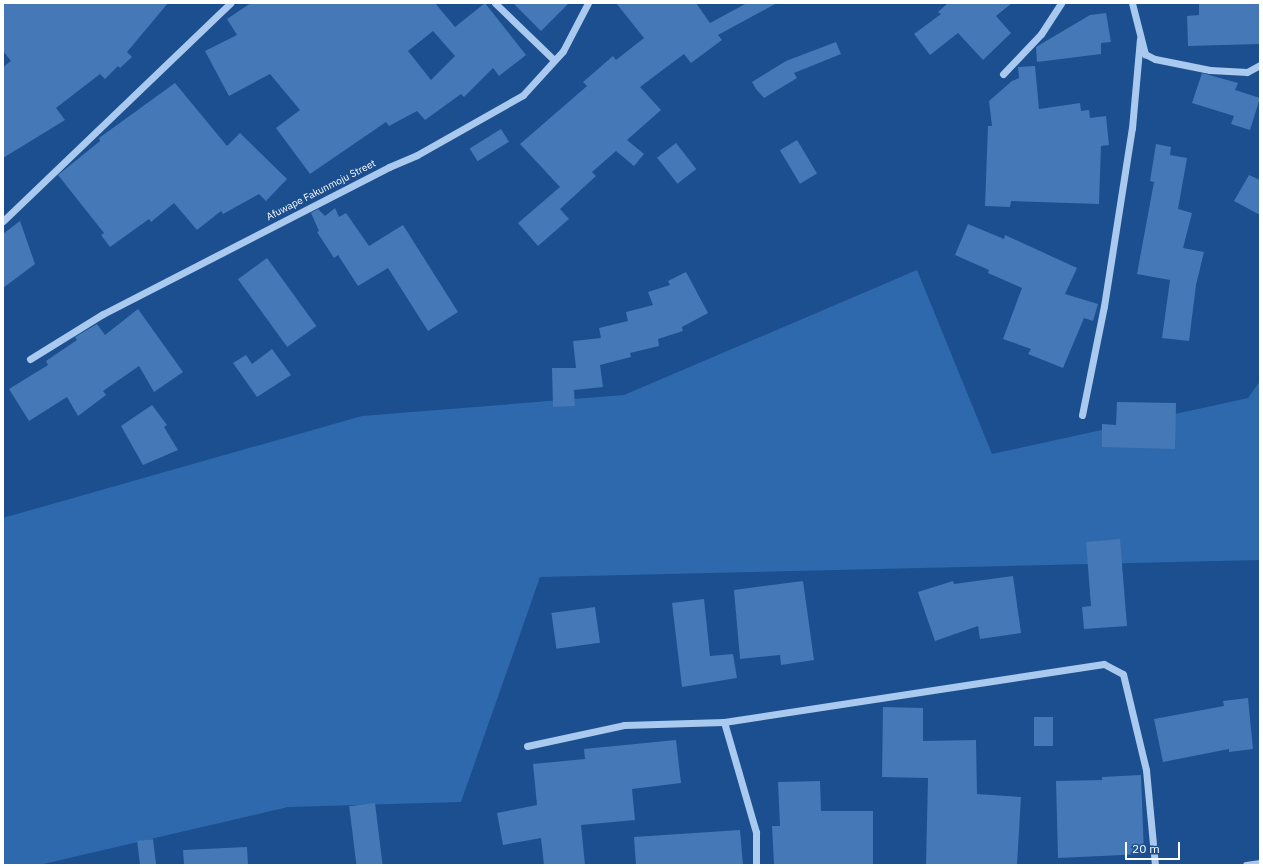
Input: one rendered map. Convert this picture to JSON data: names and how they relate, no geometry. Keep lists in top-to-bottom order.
{
  "streets": {
    "street": ["Afuwape Fakunmoju Street"]
  },
  "scale_bar": "20 m"
}
